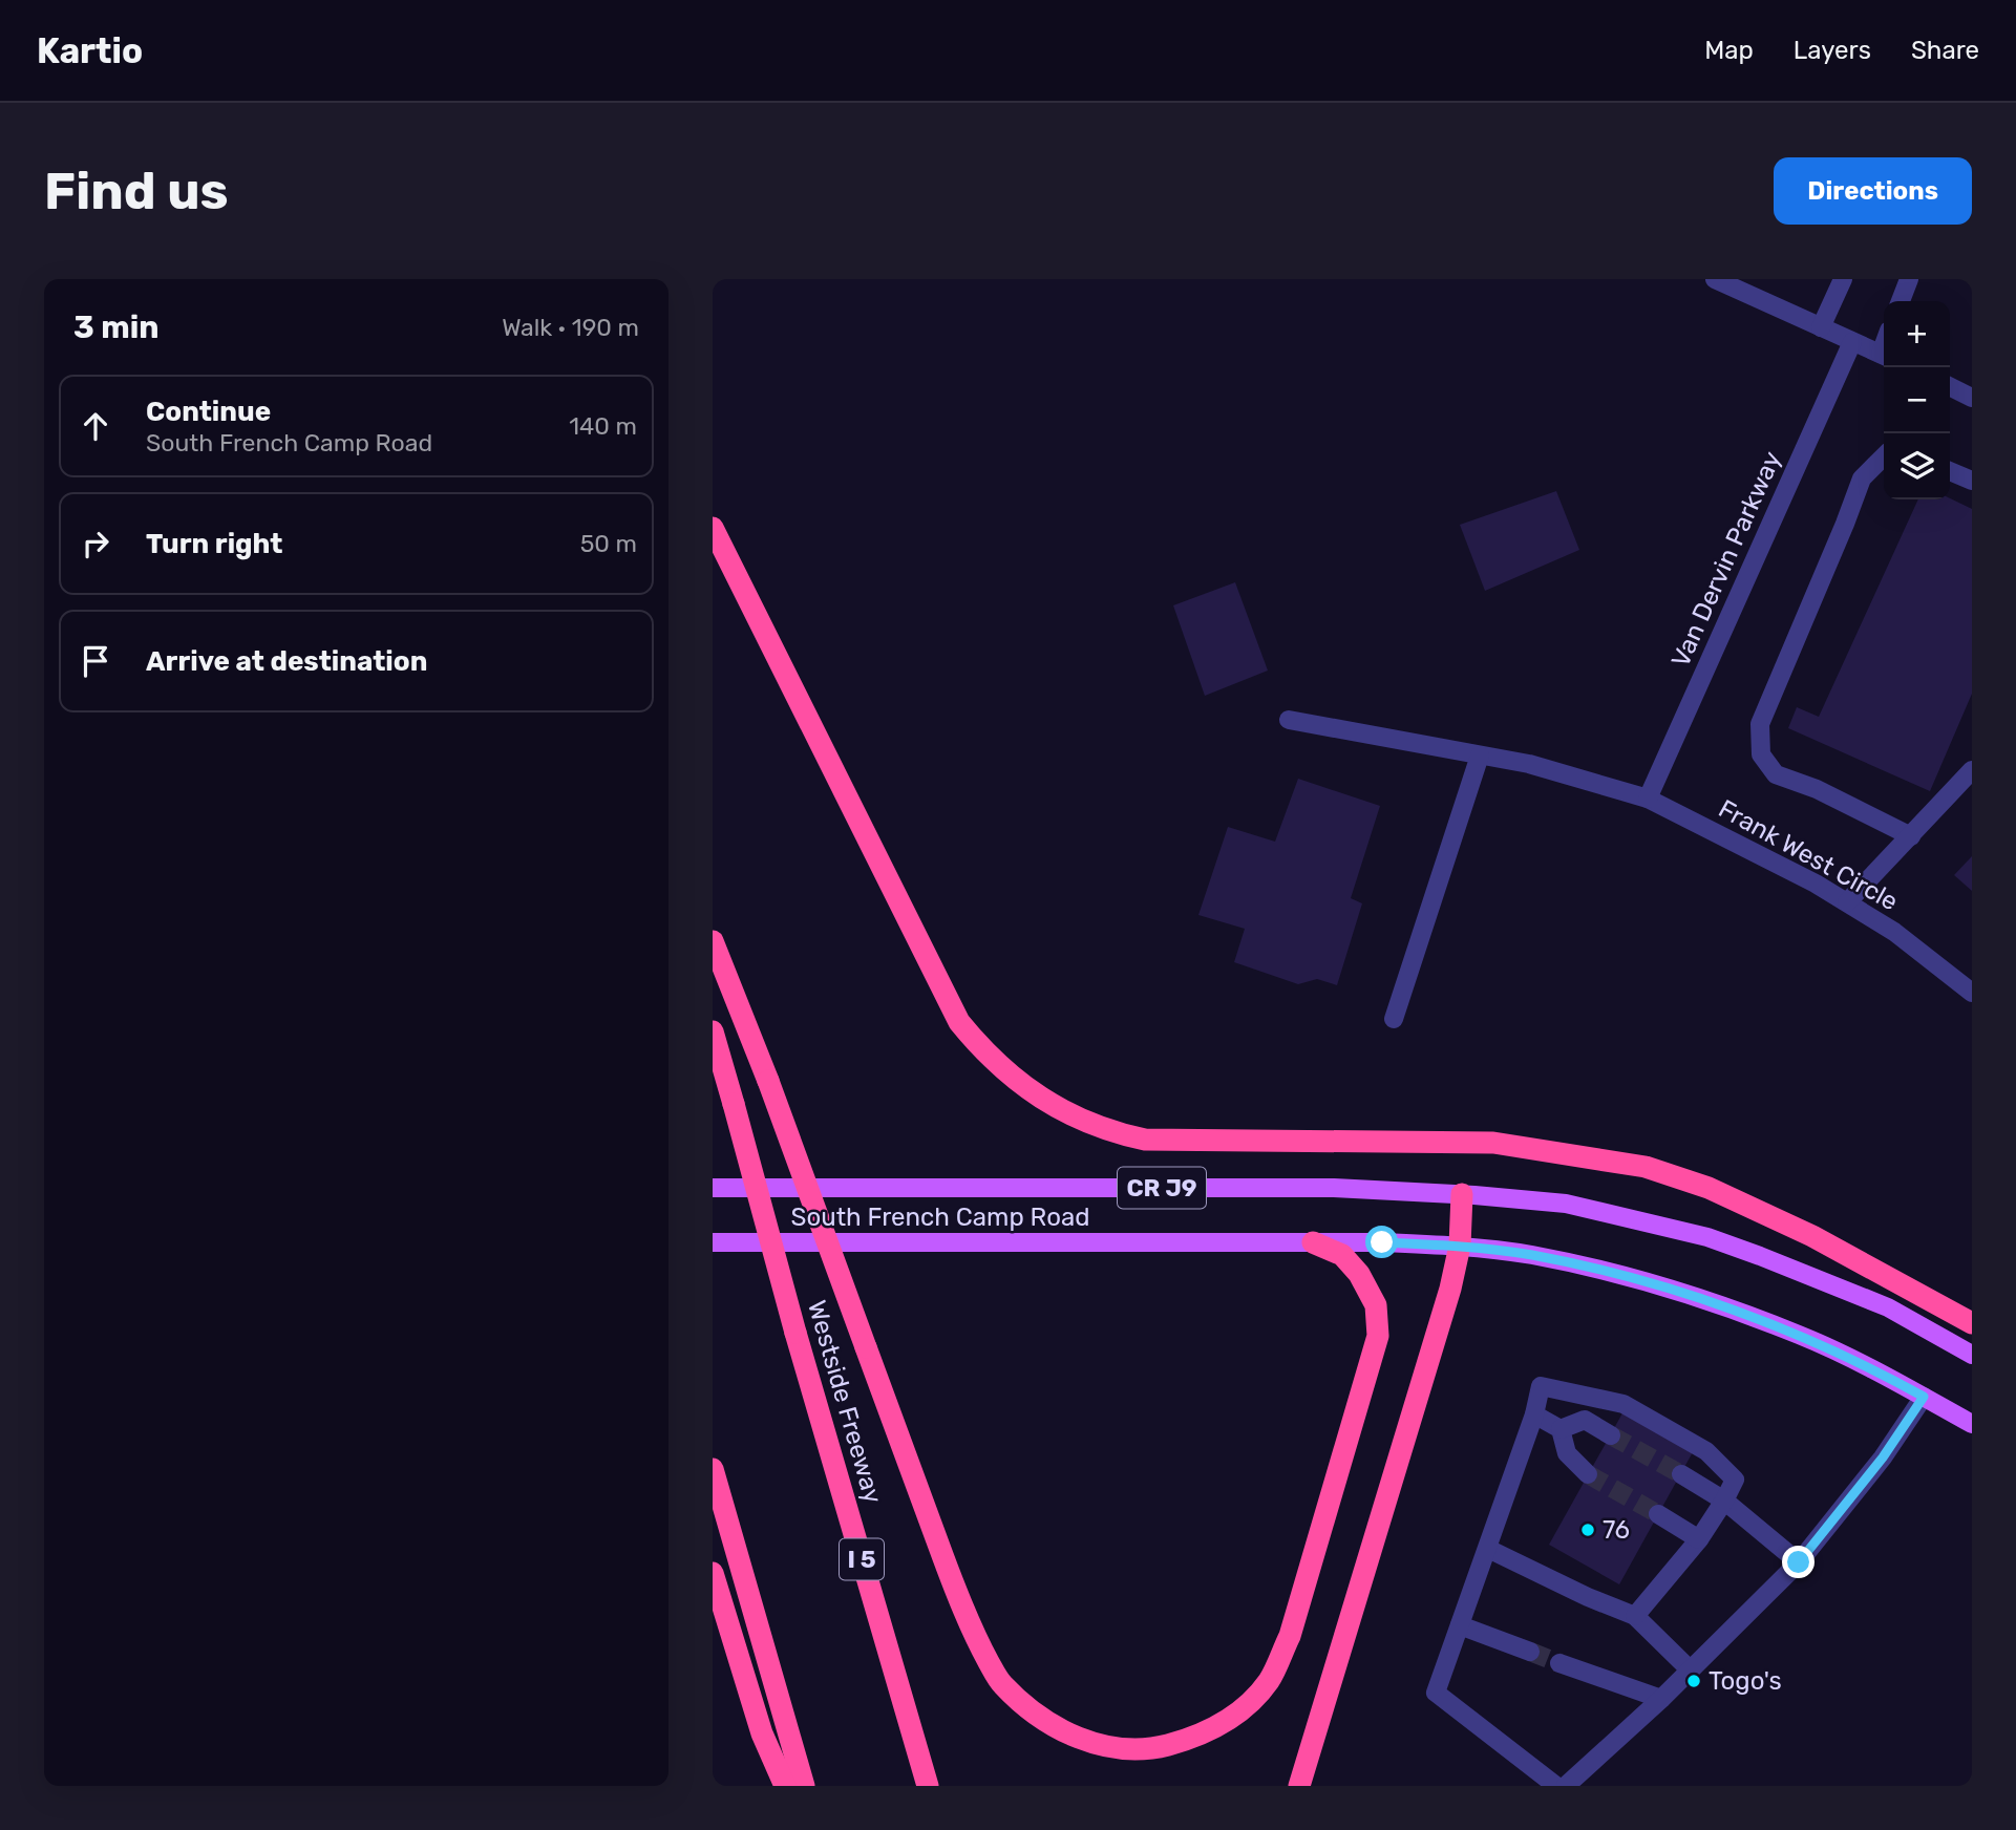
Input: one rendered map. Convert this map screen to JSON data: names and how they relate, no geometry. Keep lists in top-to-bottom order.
{
  "streets": {
    "highway": ["Westside Freeway", "I 5"],
    "main road": ["CR J9", "South French Camp Road"],
    "street": ["Van Dervin Parkway", "Frank West Circle"]
  },
  "crossings": [
    ["Van Dervin Parkway", "Frank West Circle"]
  ],
  "places": ["76", "Togo's"],
  "page": {
    "header": "Kartio",
    "nav": ["Map", "Layers", "Share"],
    "buttons": "Directions",
    "title": "Find us",
    "heading": ["3 min", "Walk · 190 m"],
    "map_buttons": ["+", "−"],
    "list": [
      ["Continue", "South French Camp Road", "140 m"],
      ["Turn right", "50 m"],
      "Arrive at destination"
    ]
  }
}
